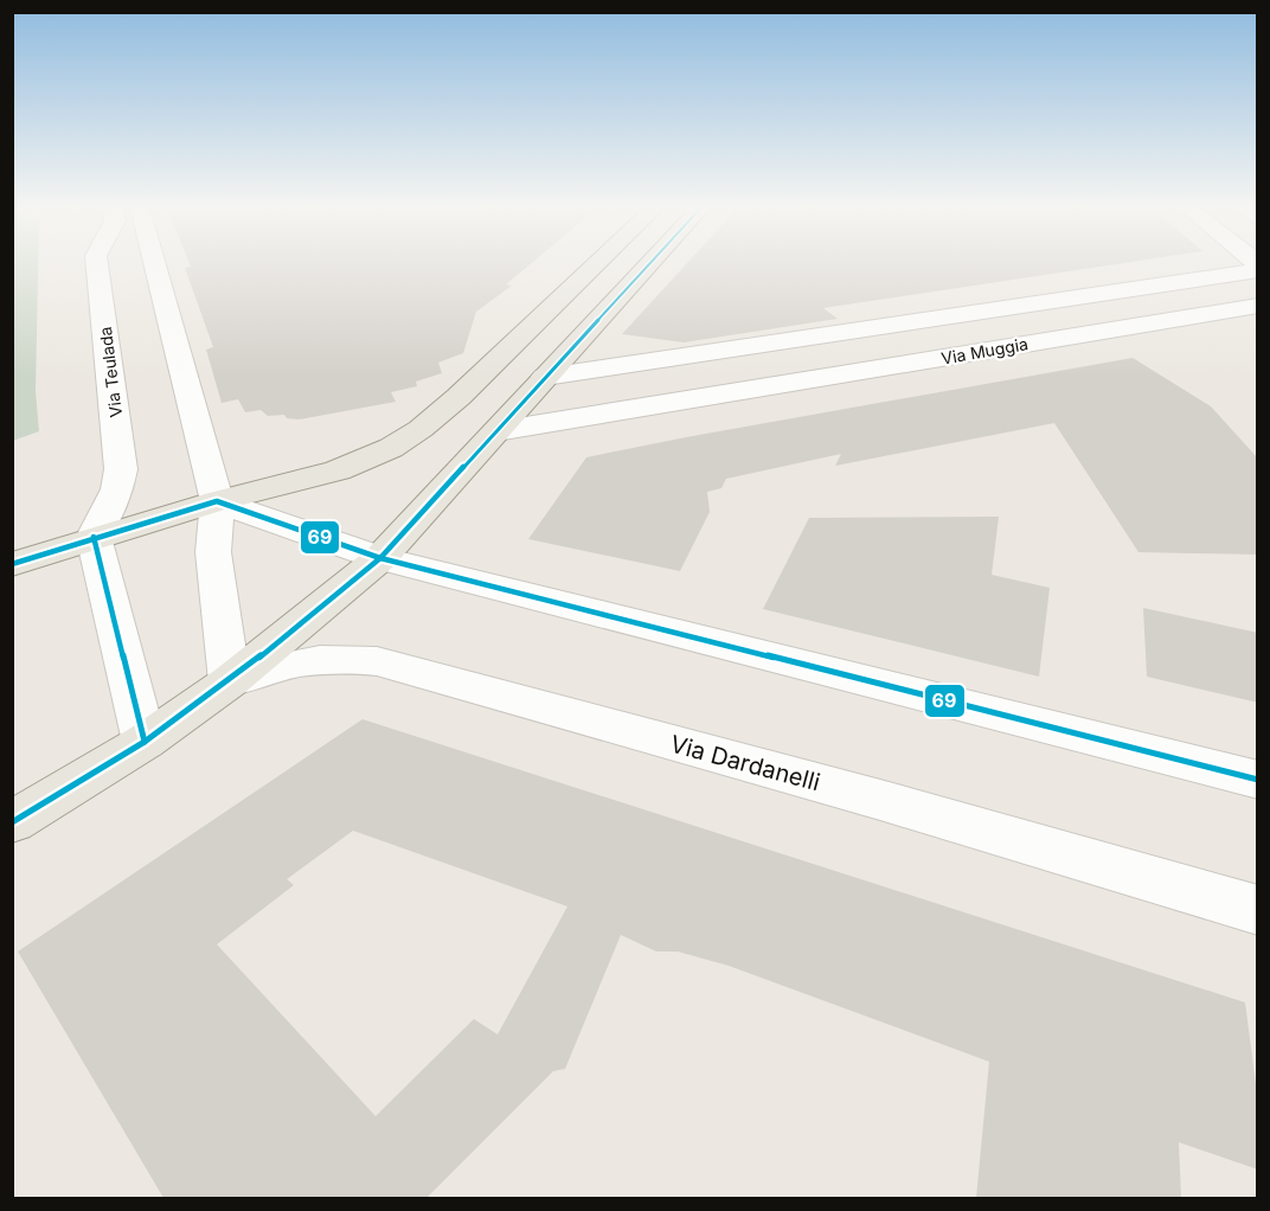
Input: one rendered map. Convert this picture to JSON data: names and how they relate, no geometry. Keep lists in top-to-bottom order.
{
  "streets": {
    "street": ["Via Muggia", "Via Teulada", "Via Dardanelli"]
  },
  "lines": ["transit line 69"]
}
